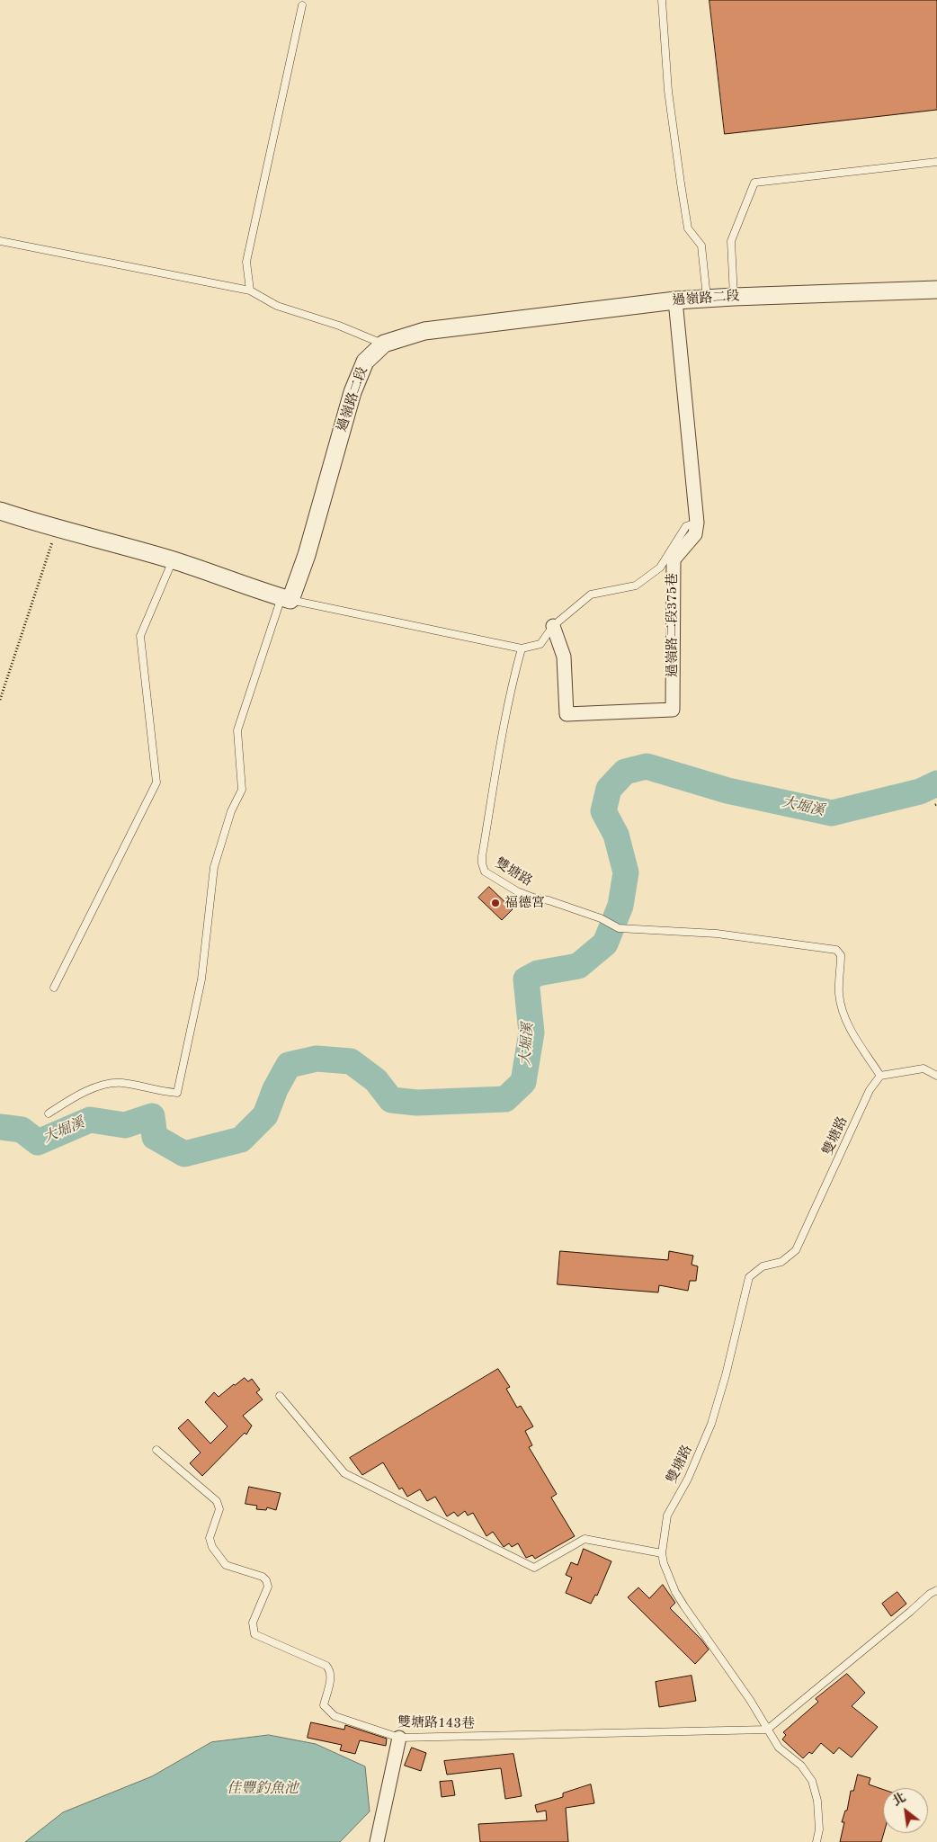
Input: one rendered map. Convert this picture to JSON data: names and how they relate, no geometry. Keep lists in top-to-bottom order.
{
  "streets": {
    "street": ["過嶺路二段", "過嶺路二段375巷"],
    "lane": ["雙塘路", "雙塘路143巷"]
  },
  "crossings": [
    ["過嶺路二段", "過嶺路二段375巷"],
    ["雙塘路", "雙塘路143巷"]
  ],
  "water": ["大堀溪", "佳豐釣魚池"],
  "places": ["福德宮"],
  "north": "top left"
}
